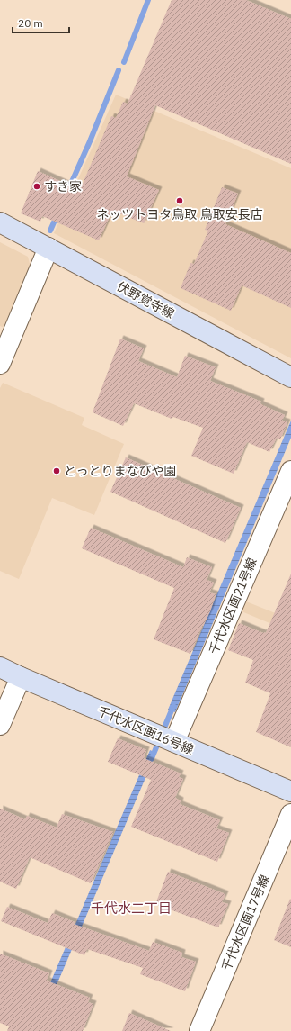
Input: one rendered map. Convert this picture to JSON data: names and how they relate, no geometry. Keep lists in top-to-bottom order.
{
  "streets": {
    "main road": ["伏野覚寺線", "千代水区画16号線"],
    "street": ["千代水区画21号線", "千代水区画17号線"]
  },
  "crossings": [
    ["千代水区画21号線", "千代水区画16号線"]
  ],
  "districts": ["千代水二丁目"],
  "places": ["すき家", "ネッツトヨタ鳥取 鳥取安長店", "とっとりまなびや園"],
  "scale_bar": "20 m"
}
